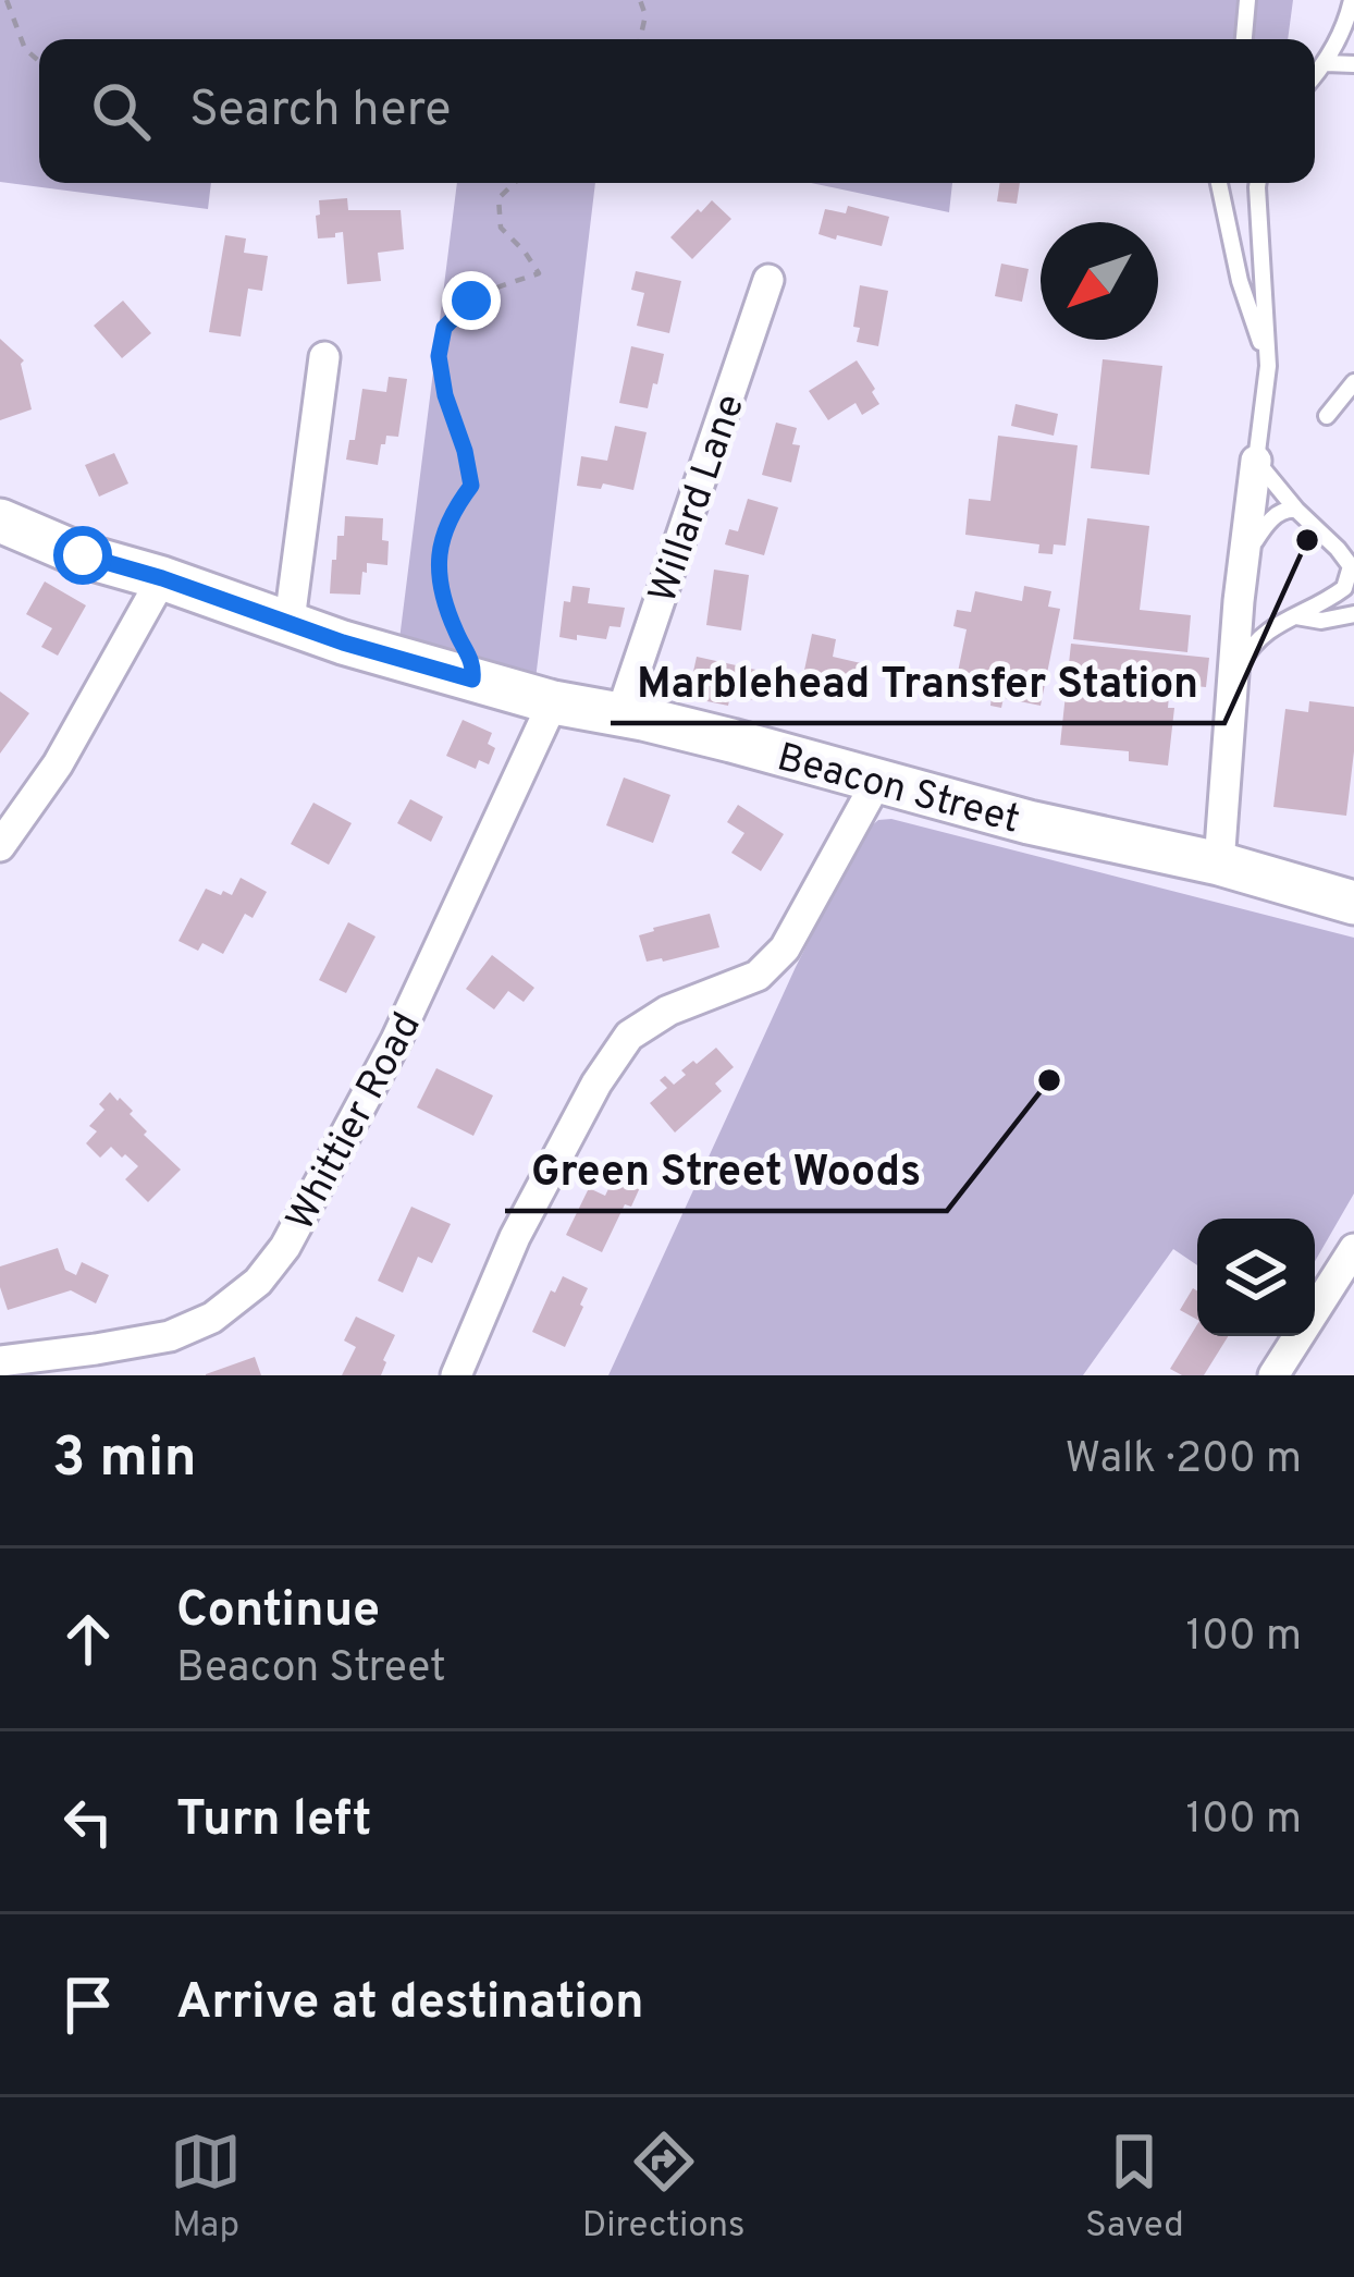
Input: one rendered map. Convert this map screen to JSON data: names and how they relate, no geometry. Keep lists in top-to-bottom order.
{
  "streets": {
    "street": ["Willard Lane", "Beacon Street", "Whittier Road"]
  },
  "crossings": [
    ["Willard Lane", "Beacon Street"],
    ["Beacon Street", "Whittier Road"]
  ],
  "places": ["Marblehead Transfer Station", "Green Street Woods"],
  "north": "bottom left",
  "page": {
    "search": "Search here",
    "heading": ["3 min", "Walk · 200 m"],
    "list": [
      ["Continue", "Beacon Street", "100 m"],
      ["Turn left", "100 m"],
      "Arrive at destination"
    ],
    "nav": ["Map", "Directions", "Saved"]
  }
}
